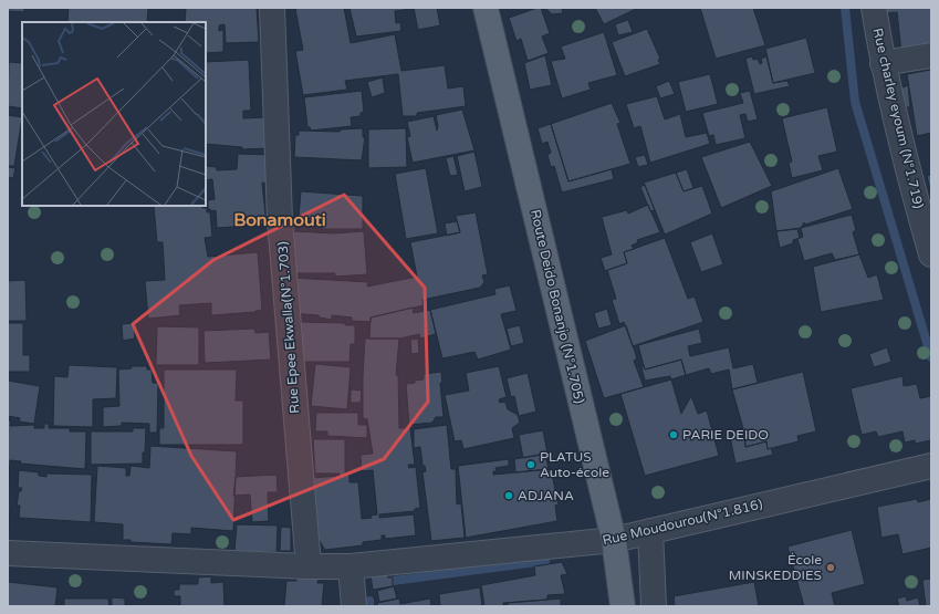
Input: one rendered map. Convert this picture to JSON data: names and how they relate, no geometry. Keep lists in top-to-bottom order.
{
  "streets": {
    "main road": ["Route Deido Bonanjo (N°1.705)"],
    "street": ["Rue charley eyoum (N°1.719)", "Rue Epee Ekwalla(N°1.703)", "Rue Moudourou(N°1.816)"]
  },
  "crossings": [
    ["Route Deido Bonanjo (N°1.705)", "Rue Moudourou(N°1.816)"],
    ["Rue Epee Ekwalla(N°1.703)", "Rue Moudourou(N°1.816)"]
  ],
  "districts": ["Bonamouti"],
  "places": [
    "PARIE DEIDO",
    "PLATUS Auto-école",
    "ADJANA",
    "École MINSKEDDIES"
  ]
}
